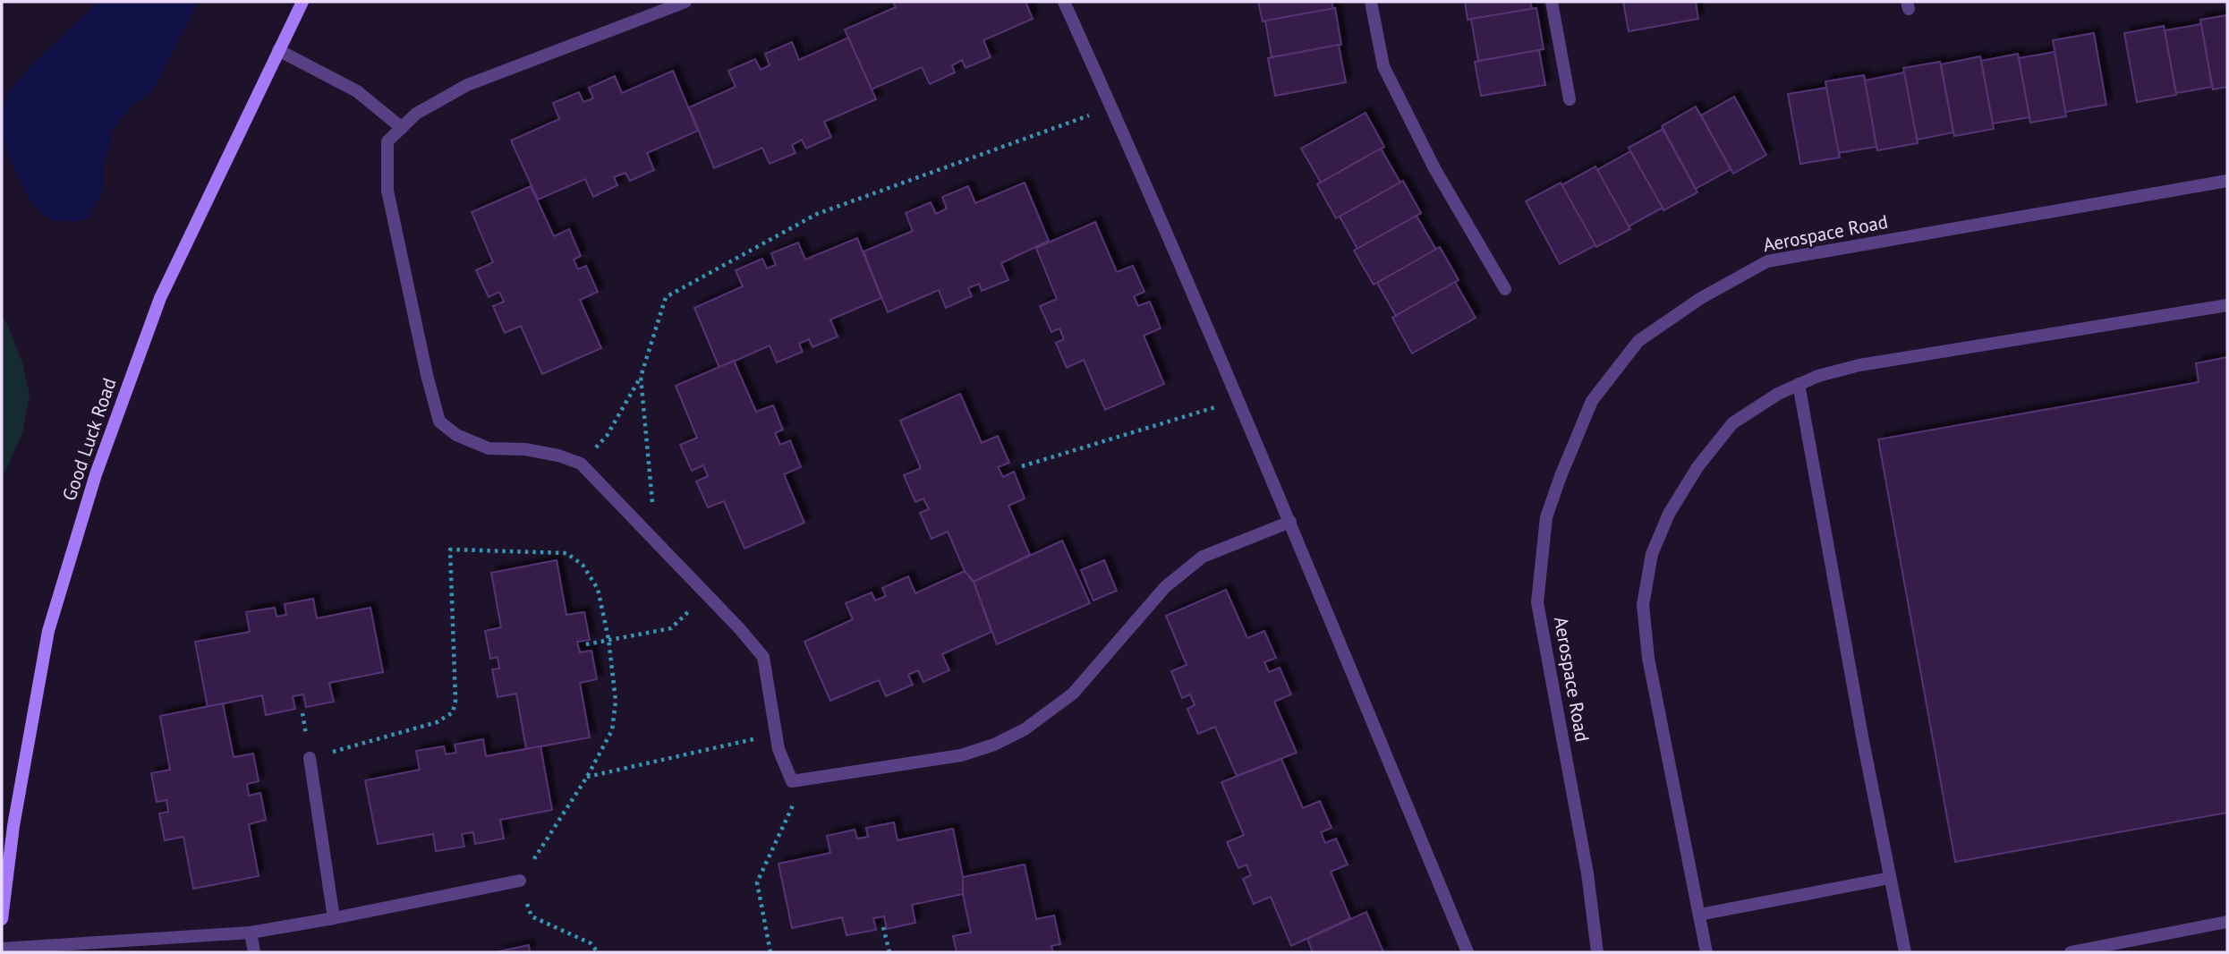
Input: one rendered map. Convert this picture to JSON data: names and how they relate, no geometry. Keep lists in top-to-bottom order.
{
  "streets": {
    "main road": ["Good Luck Road"],
    "street": ["Aerospace Road"]
  }
}
